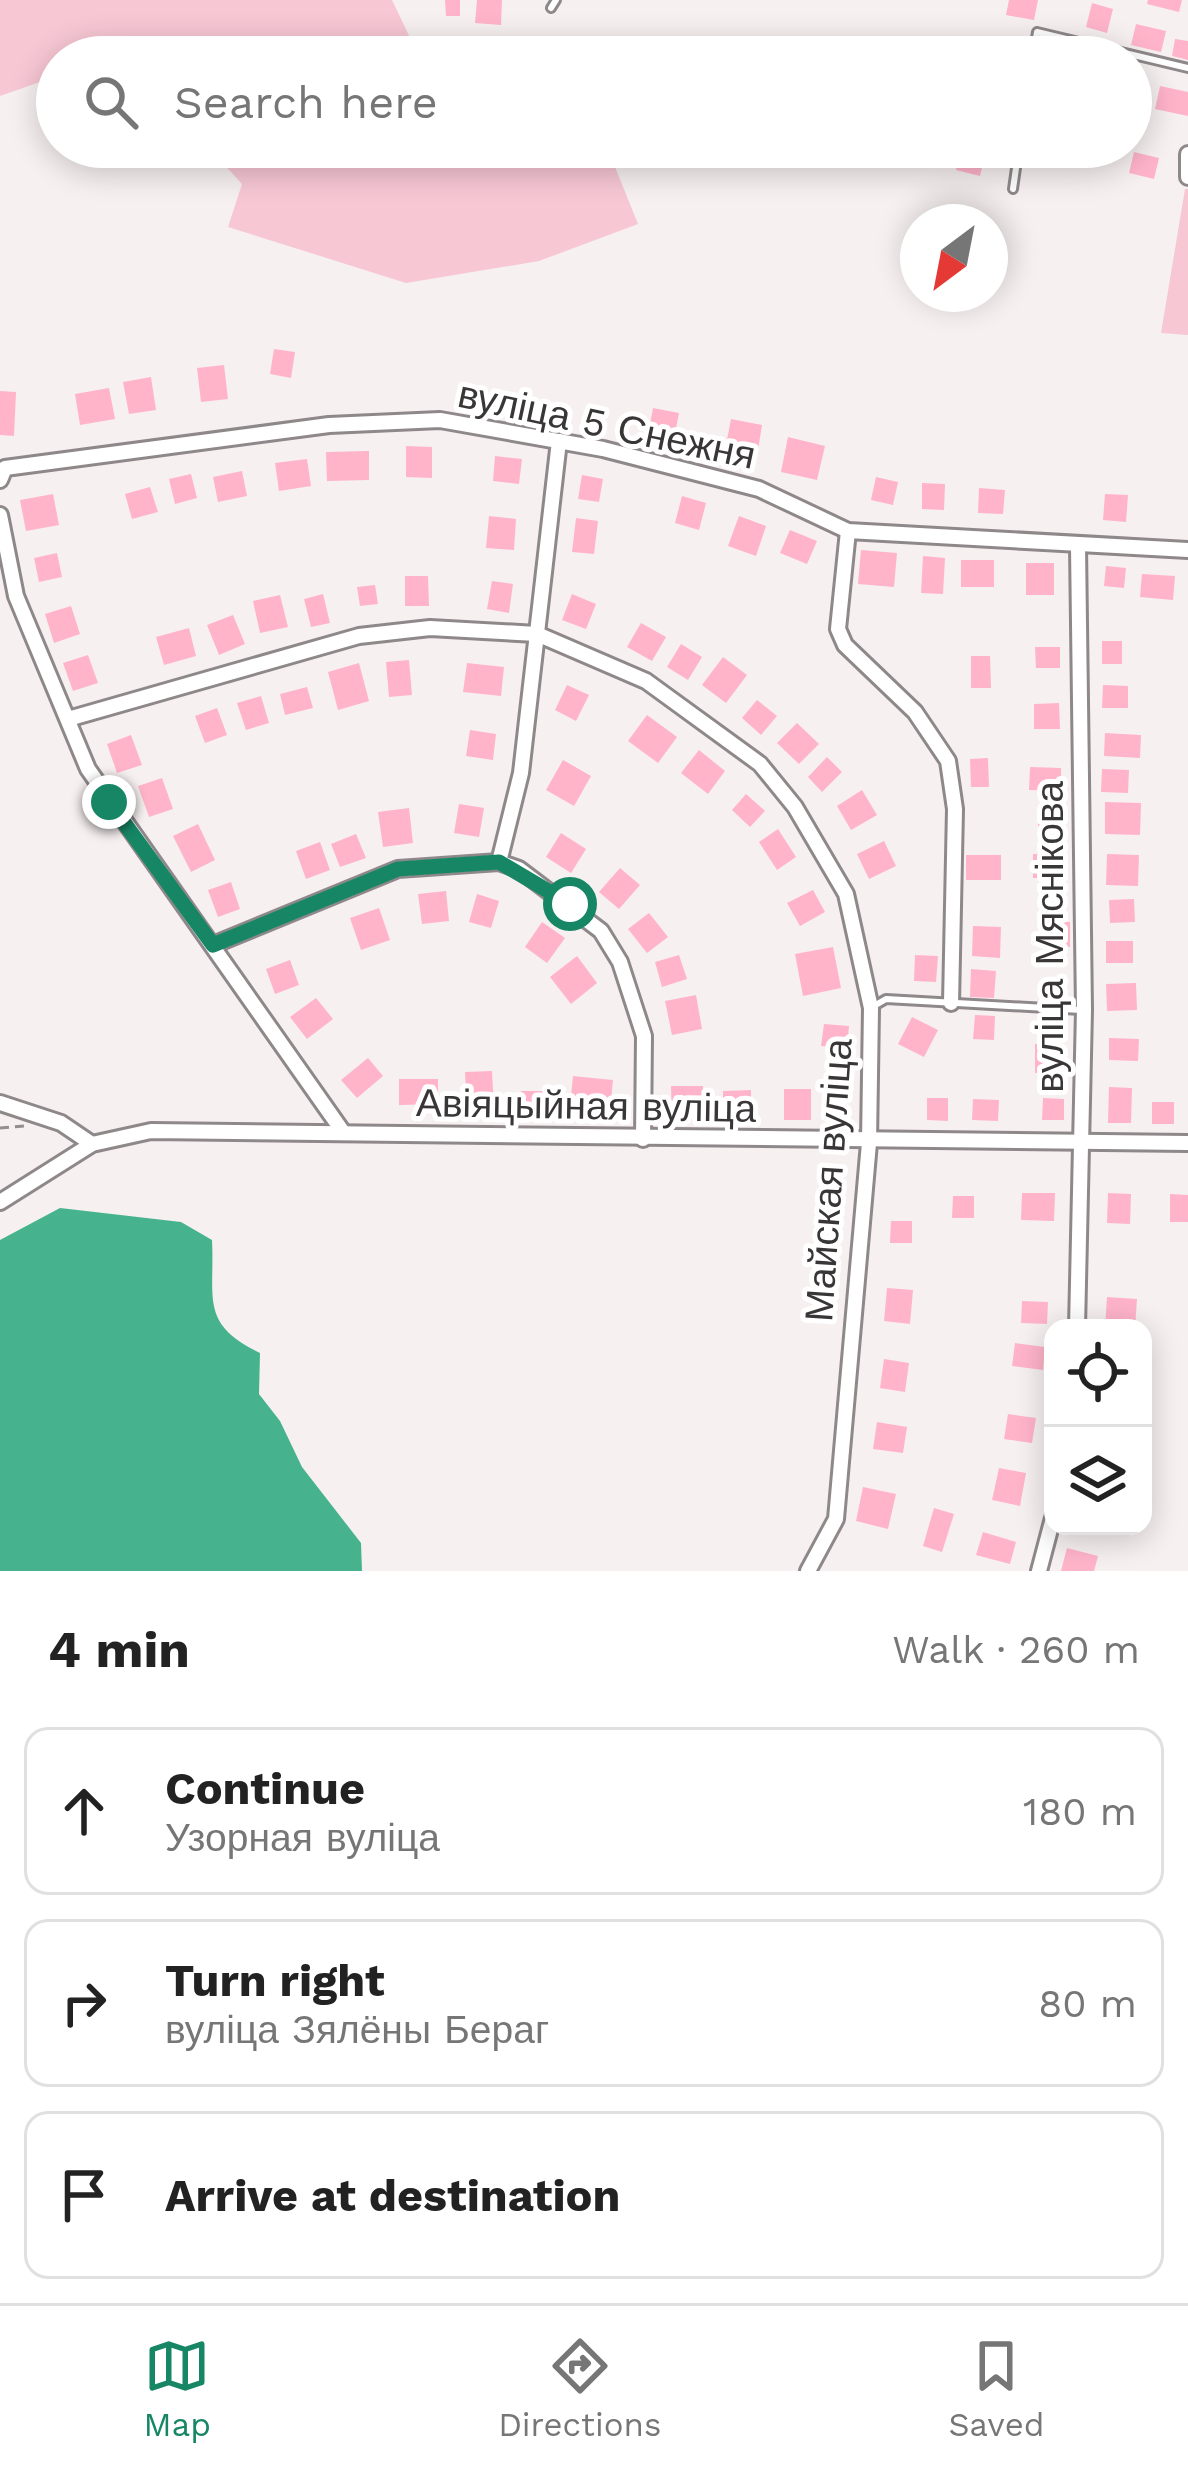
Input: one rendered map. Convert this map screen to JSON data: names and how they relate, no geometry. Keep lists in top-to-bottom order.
{
  "streets": {
    "street": [
      "вуліца 5 Снежня",
      "вуліца Мяснікова",
      "Авіяцыйная вуліца",
      "Майская вуліца"
    ]
  },
  "crossings": [
    ["вуліца 5 Снежня", "вуліца Мяснікова"],
    ["вуліца Мяснікова", "Авіяцыйная вуліца"],
    ["Авіяцыйная вуліца", "Майская вуліца"]
  ],
  "north": "bottom left",
  "page": {
    "search": "Search here",
    "heading": ["4 min", "Walk · 260 m"],
    "list": [
      ["Continue", "Узорная вуліца", "180 m"],
      ["Turn right", "вуліца Зялёны Бераг", "80 m"],
      "Arrive at destination"
    ],
    "nav": ["Map", "Directions", "Saved"]
  }
}
